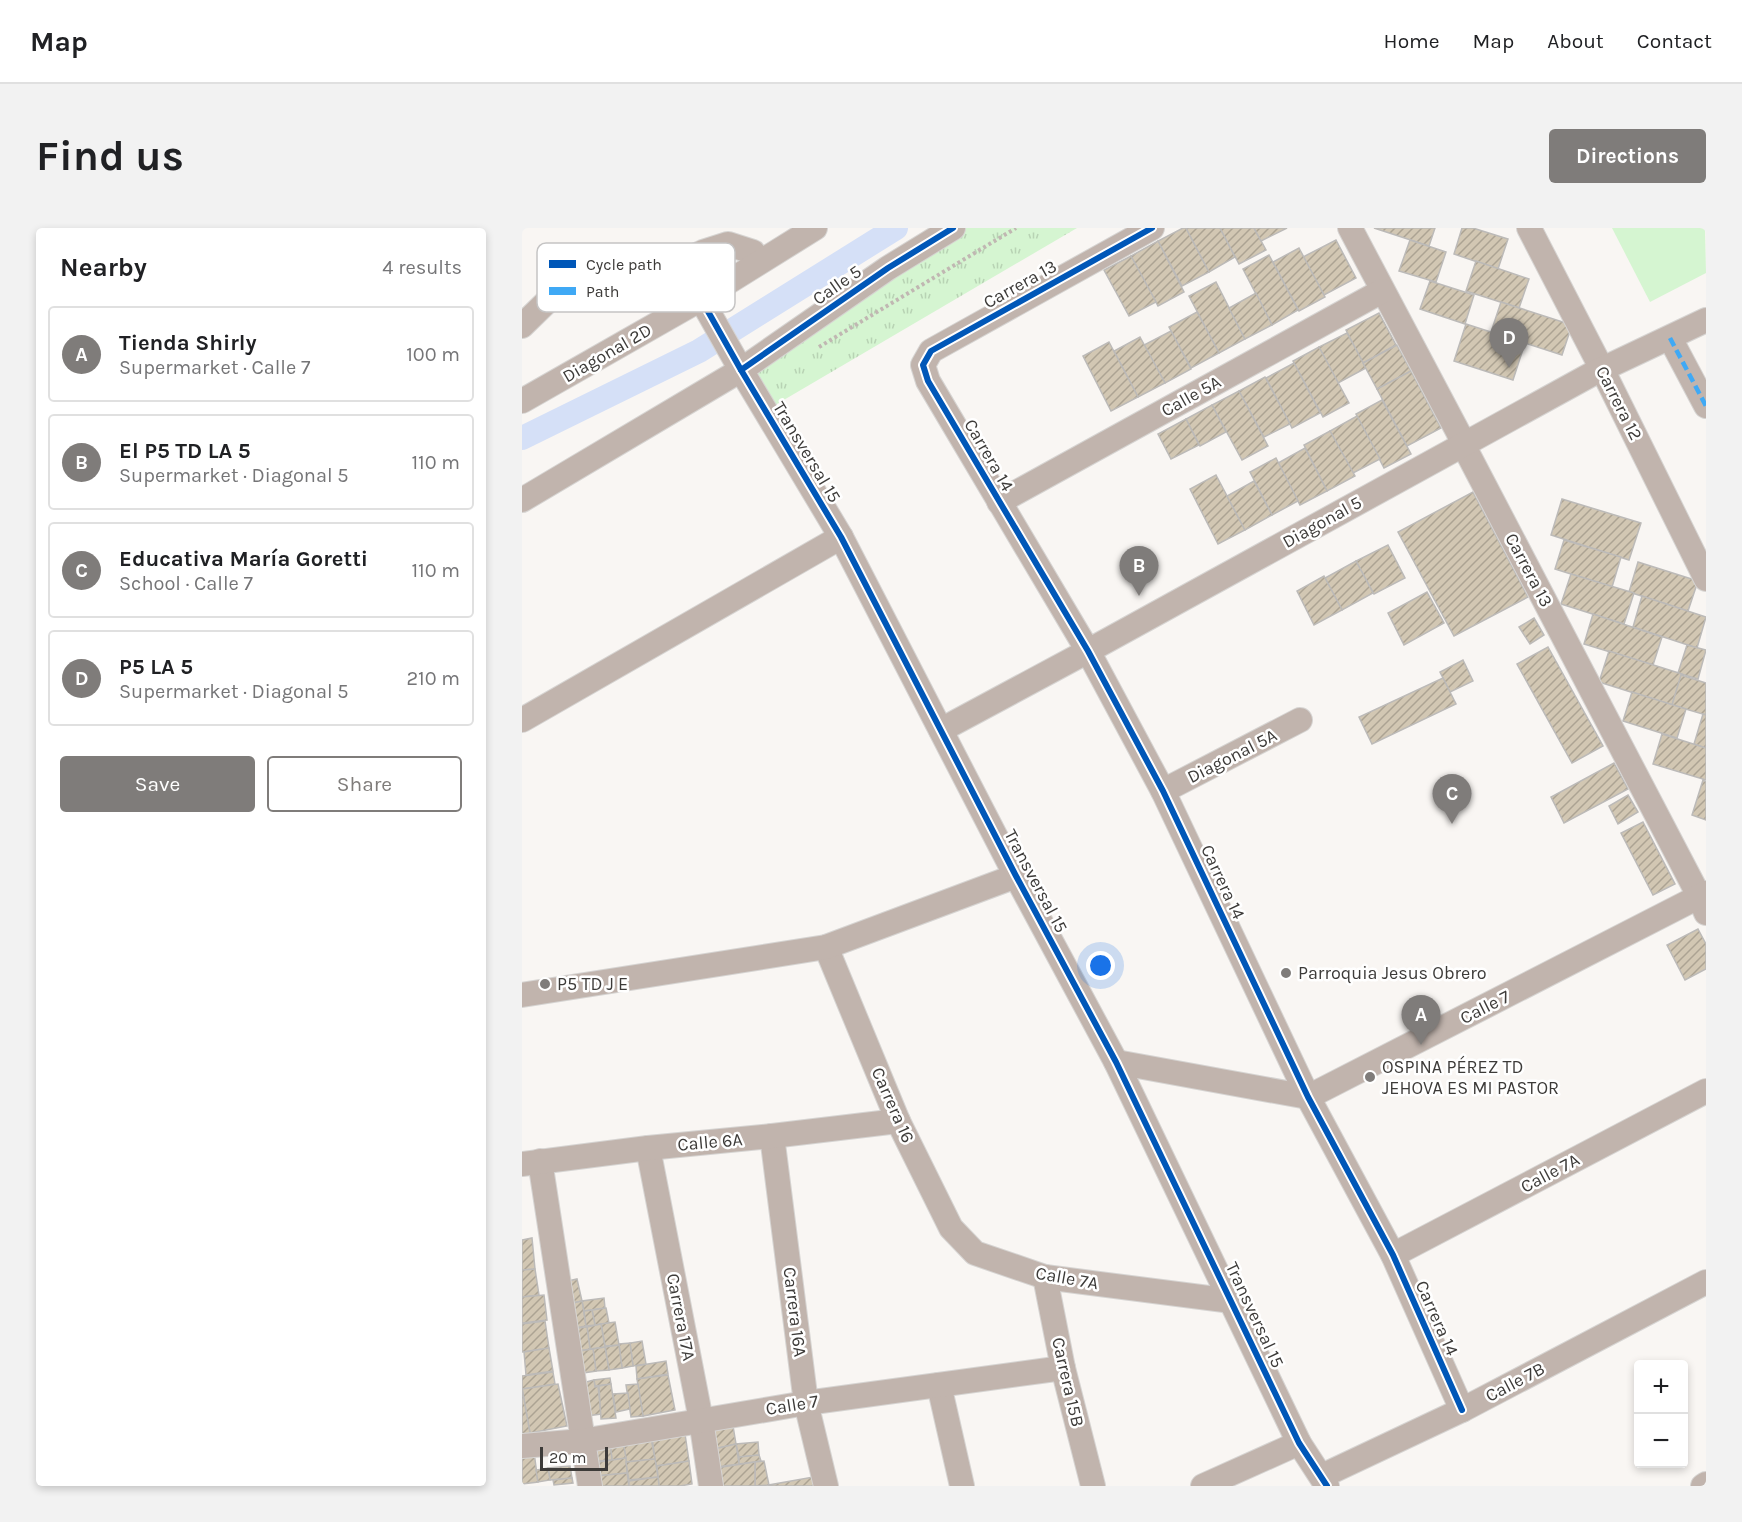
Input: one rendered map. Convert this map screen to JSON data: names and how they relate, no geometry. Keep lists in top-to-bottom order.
{
  "streets": {
    "street": [
      "Carrera 13",
      "Calle 5",
      "Diagonal 2D",
      "Calle 5A",
      "Carrera 12",
      "Transversal 15",
      "Carrera 14",
      "Diagonal 5",
      "Diagonal 5A",
      "Calle 7",
      "Carrera 16",
      "Calle 6A",
      "Calle 7A",
      "Carrera 16A",
      "Carrera 17A",
      "Carrera 15B",
      "Calle 7B"
    ]
  },
  "crossings": [
    ["Carrera 13", "Calle 5A"],
    ["Carrera 13", "Carrera 14"],
    ["Carrera 13", "Diagonal 5"],
    ["Carrera 13", "Calle 7"],
    ["Calle 5", "Transversal 15"],
    ["Calle 5A", "Carrera 14"],
    ["Carrera 12", "Diagonal 5"],
    ["Transversal 15", "Diagonal 5"],
    ["Transversal 15", "Calle 7A"],
    ["Transversal 15", "Calle 7B"],
    ["Carrera 14", "Diagonal 5"],
    ["Carrera 14", "Diagonal 5A"],
    ["Carrera 14", "Calle 7"],
    ["Carrera 14", "Calle 7A"],
    ["Carrera 14", "Calle 7B"],
    ["Calle 7", "Carrera 16A"],
    ["Calle 7", "Carrera 17A"],
    ["Calle 7", "Carrera 15B"],
    ["Carrera 16", "Calle 6A"],
    ["Carrera 16", "Calle 7A"],
    ["Calle 6A", "Carrera 16A"],
    ["Calle 6A", "Carrera 17A"],
    ["Calle 7A", "Carrera 15B"]
  ],
  "places": ["Parroquia Jesus Obrero", "P5 TD J E", "OSPINA PÉREZ TD JEHOVA ES MI PASTOR"],
  "legend": ["Cycle path", "Path"],
  "scale_bar": "20 m",
  "page": {
    "header": "Map",
    "nav": [
      "Home",
      "Map",
      "About",
      "Contact"
    ],
    "buttons": [
      "Directions",
      ["Save", "Share"]
    ],
    "title": "Find us",
    "heading": ["Nearby", "4 results"],
    "list": [
      {
        "mark": "A",
        "name": "Tienda Shirly",
        "note": "Supermarket · Calle 7",
        "value": "100 m"
      },
      {
        "mark": "B",
        "name": "El P5 TD LA 5",
        "note": "Supermarket · Diagonal 5",
        "value": "110 m"
      },
      {
        "mark": "C",
        "name": "Educativa María Goretti",
        "note": "School · Calle 7",
        "value": "110 m"
      },
      {
        "mark": "D",
        "name": "P5 LA 5",
        "note": "Supermarket · Diagonal 5",
        "value": "210 m"
      }
    ],
    "pins": [
      "D",
      "B",
      "C",
      "A"
    ],
    "map_buttons": ["+", "−"],
    "scale": "20 m"
  }
}
